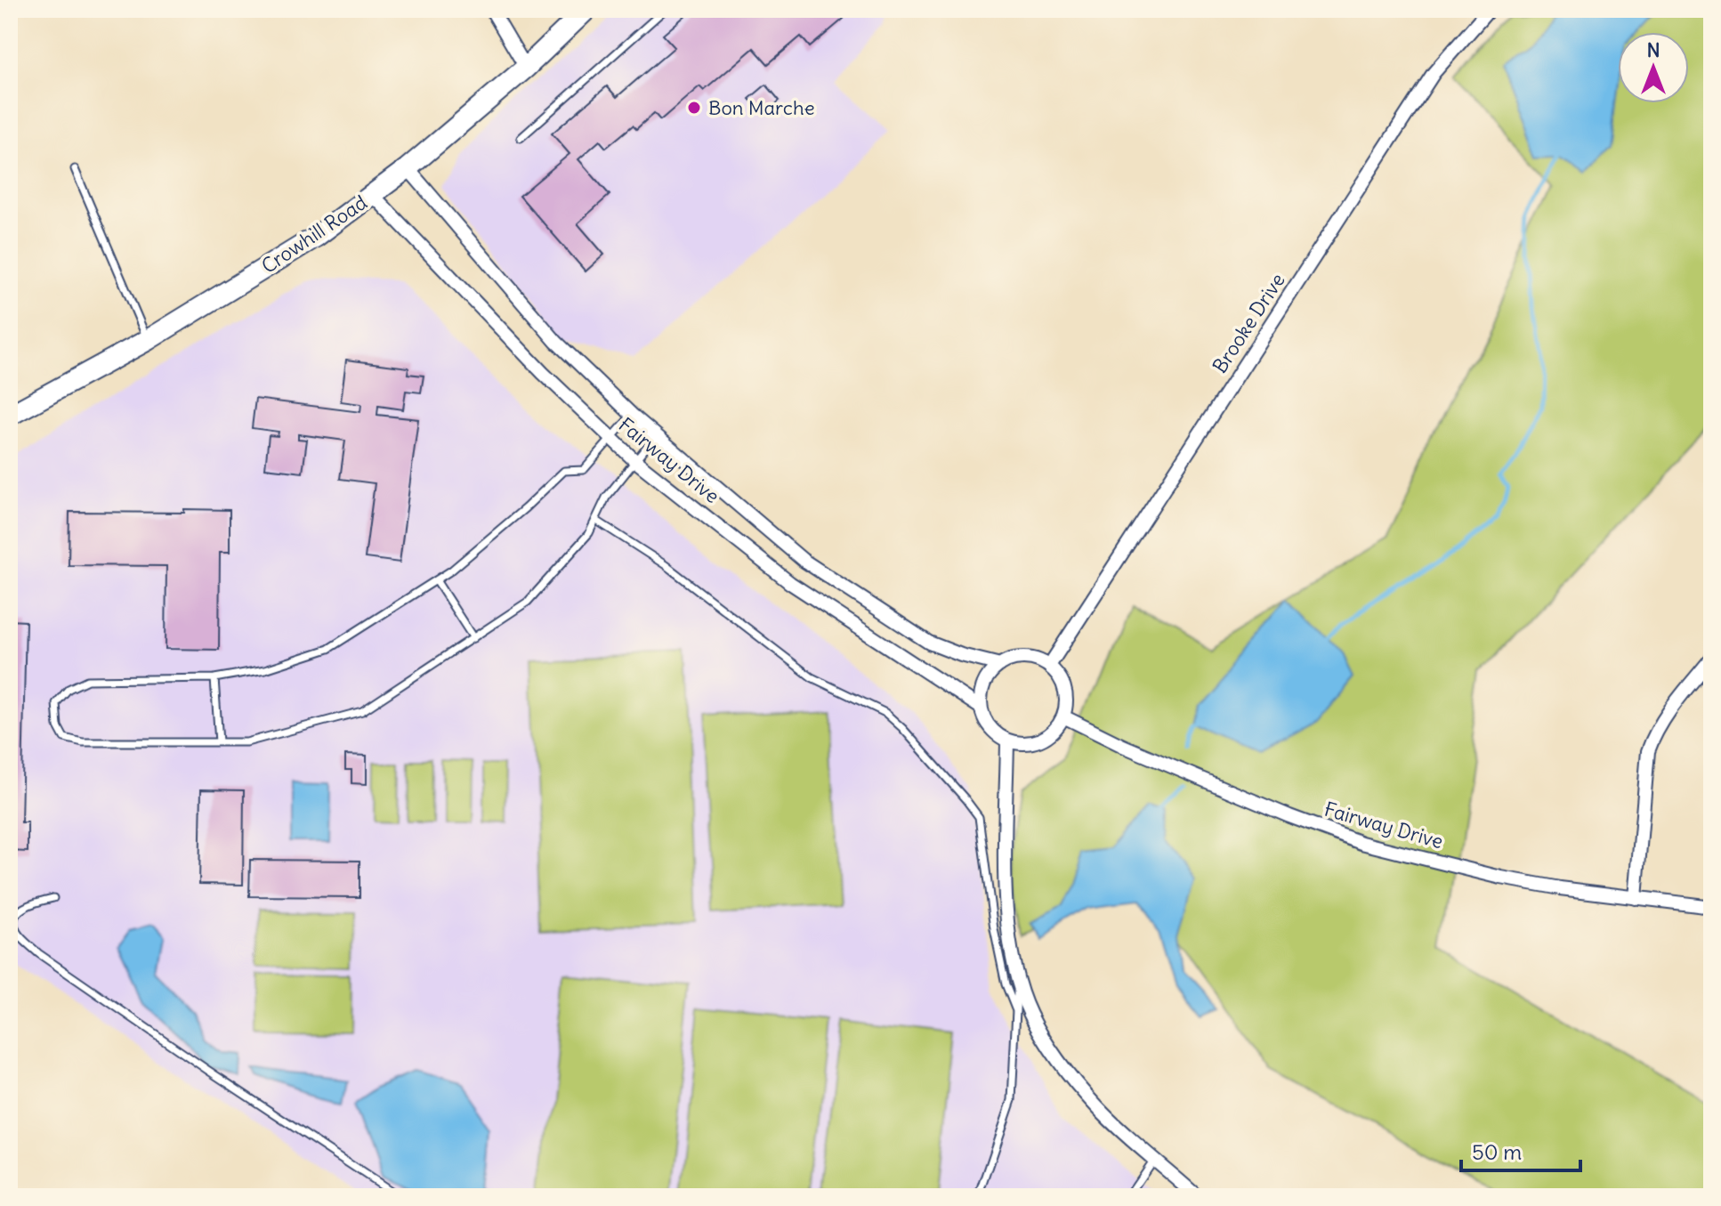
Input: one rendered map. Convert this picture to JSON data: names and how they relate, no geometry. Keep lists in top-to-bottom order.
{
  "streets": {
    "street": ["Crowhill Road", "Brooke Drive", "Fairway Drive"]
  },
  "crossings": [
    ["Crowhill Road", "Fairway Drive"],
    ["Brooke Drive", "Fairway Drive"]
  ],
  "places": ["Bon Marche"],
  "scale_bar": "50 m",
  "north": "top"
}
